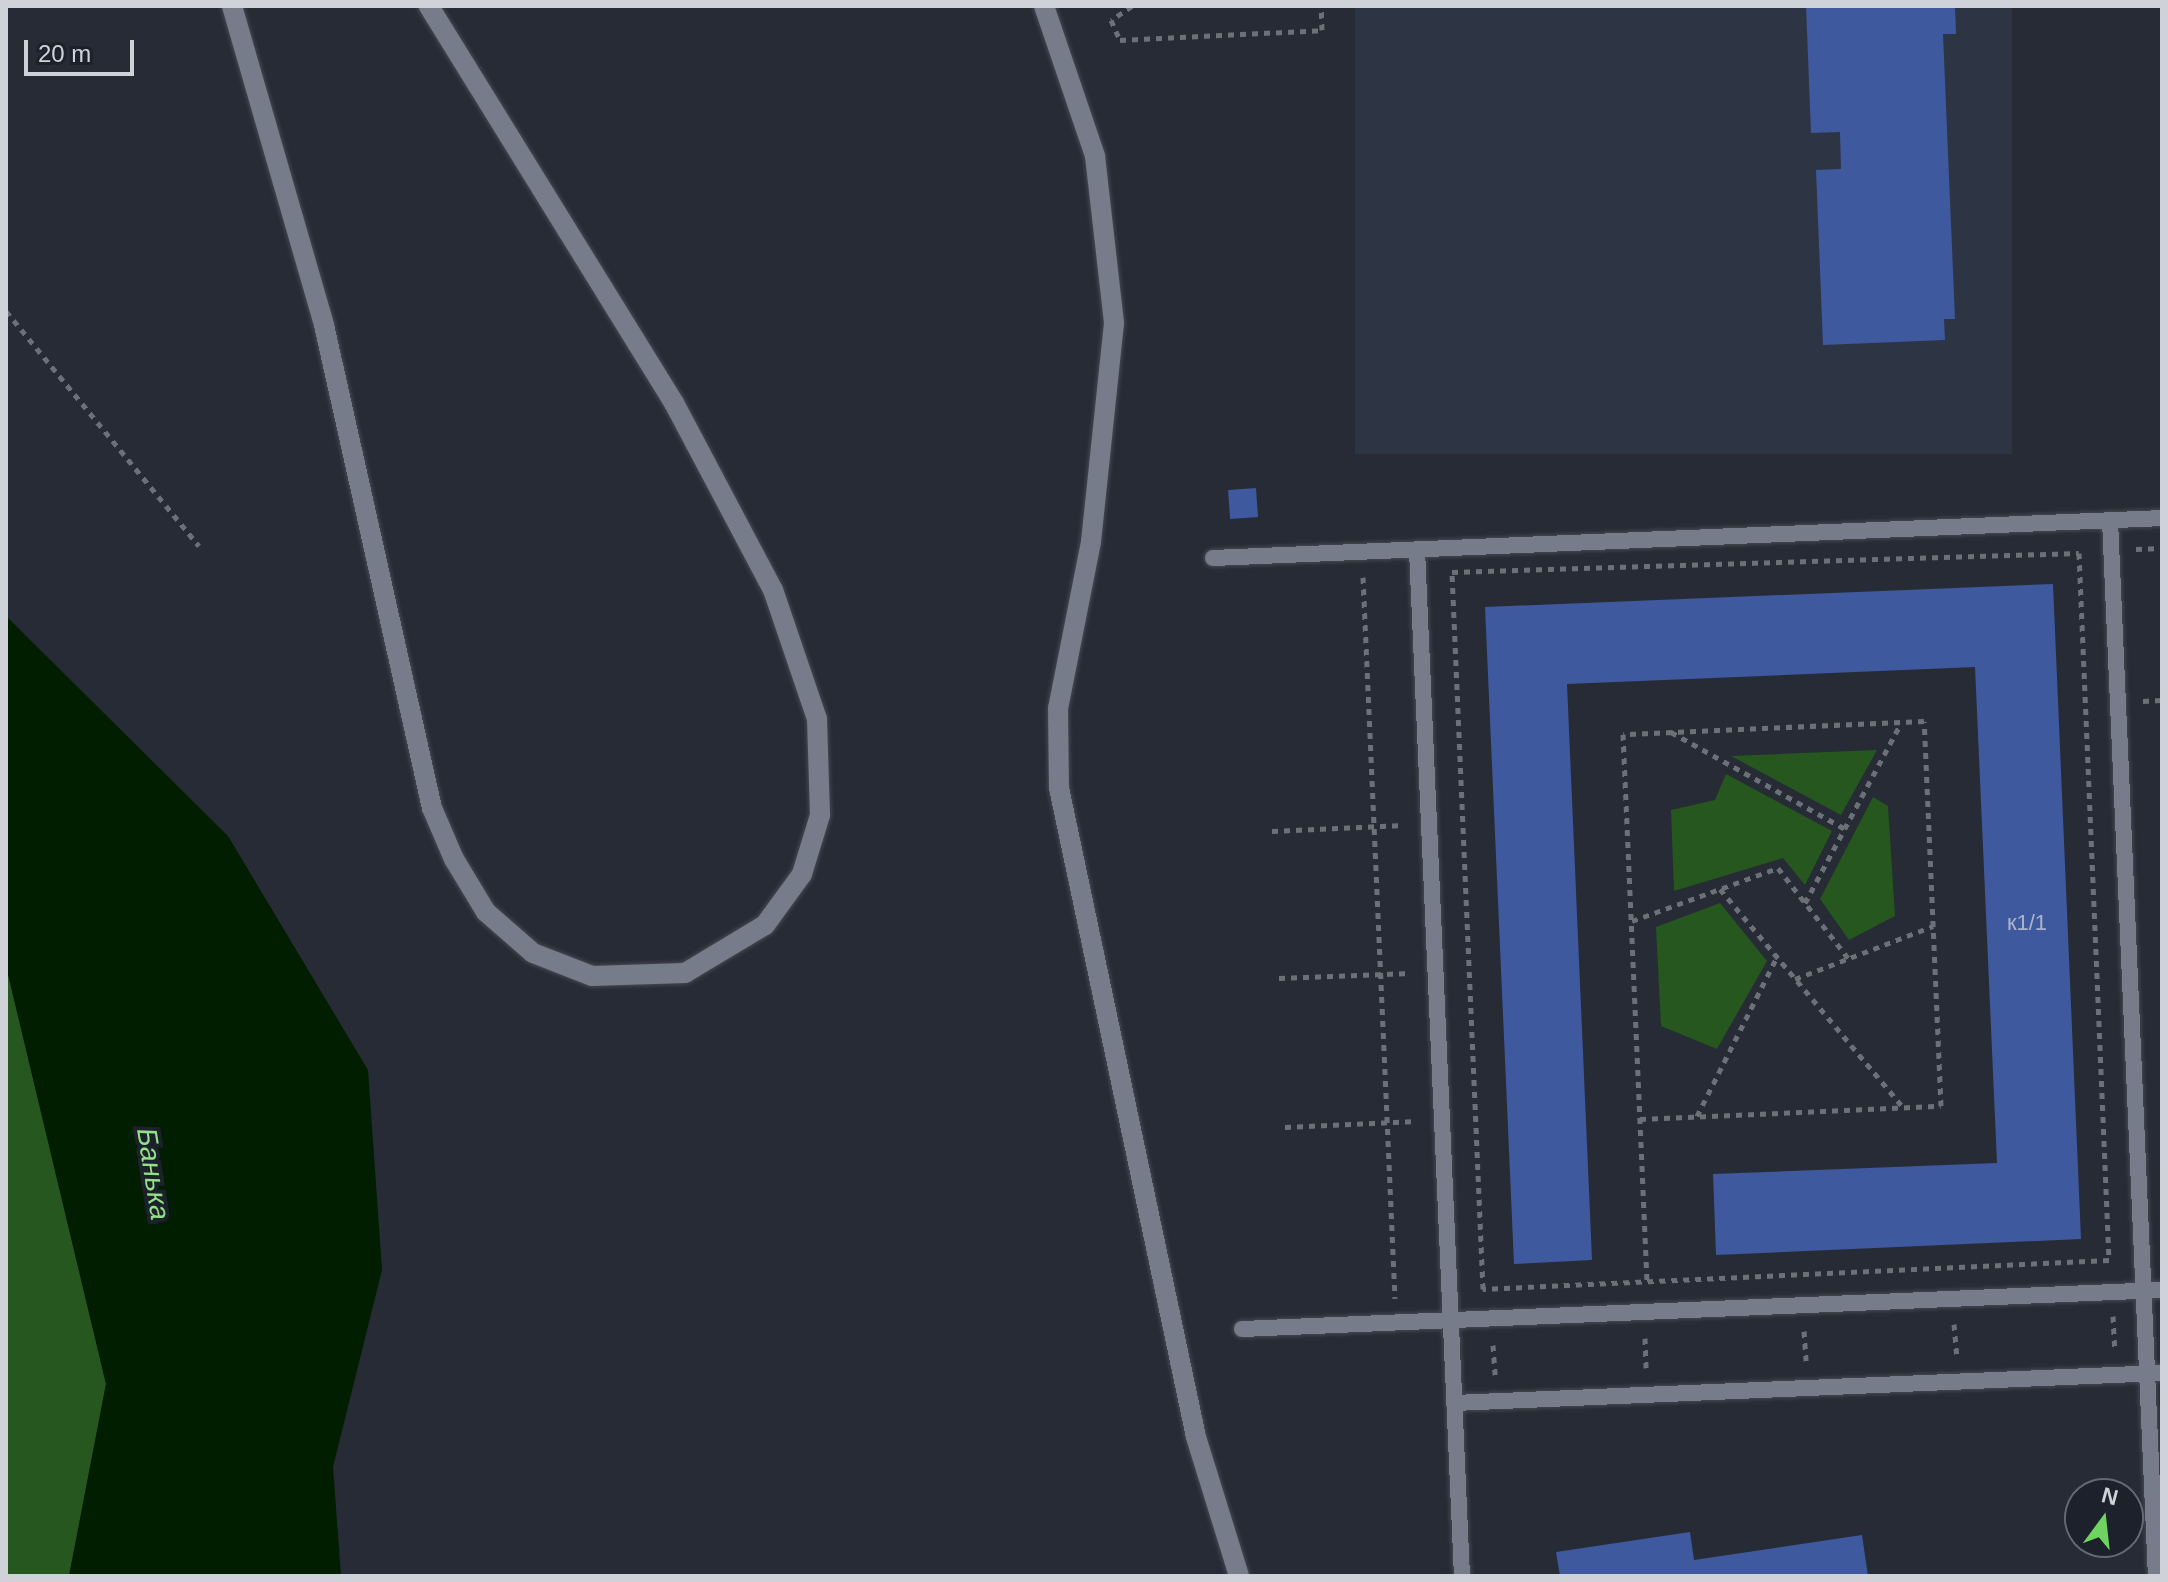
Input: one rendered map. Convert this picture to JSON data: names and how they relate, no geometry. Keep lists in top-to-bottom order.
{
  "water": ["Банька"],
  "house_numbers": ["к1/1"],
  "scale_bar": "20 m",
  "north": "top"
}
